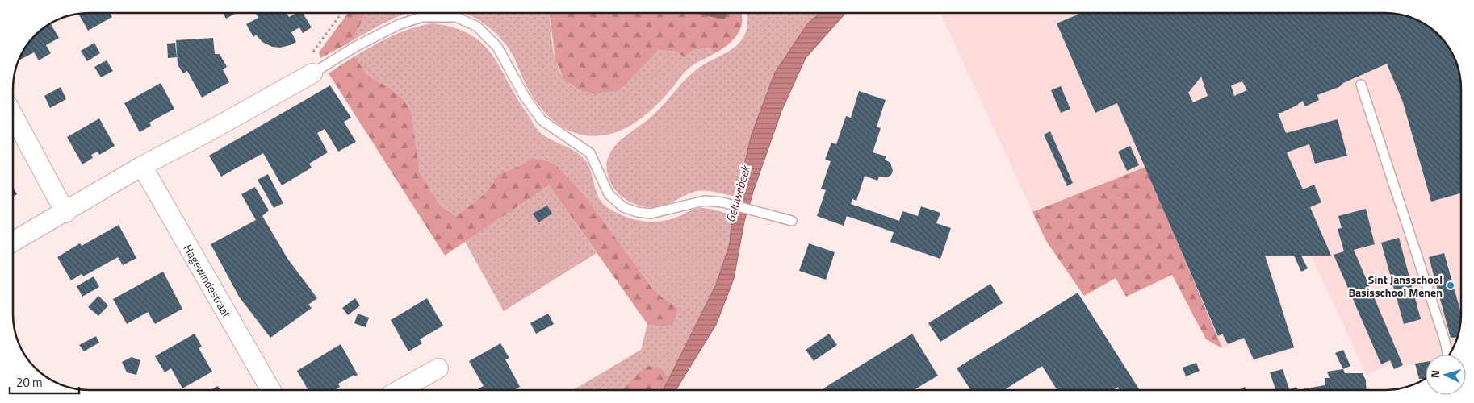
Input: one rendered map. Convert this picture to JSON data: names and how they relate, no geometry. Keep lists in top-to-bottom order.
{
  "streets": {
    "street": ["Hagewindestraat"]
  },
  "water": ["Geluwebeek"],
  "places": ["Sint Jansschool Basisschool Menen"],
  "scale_bar": "20 m",
  "north": "left"
}
